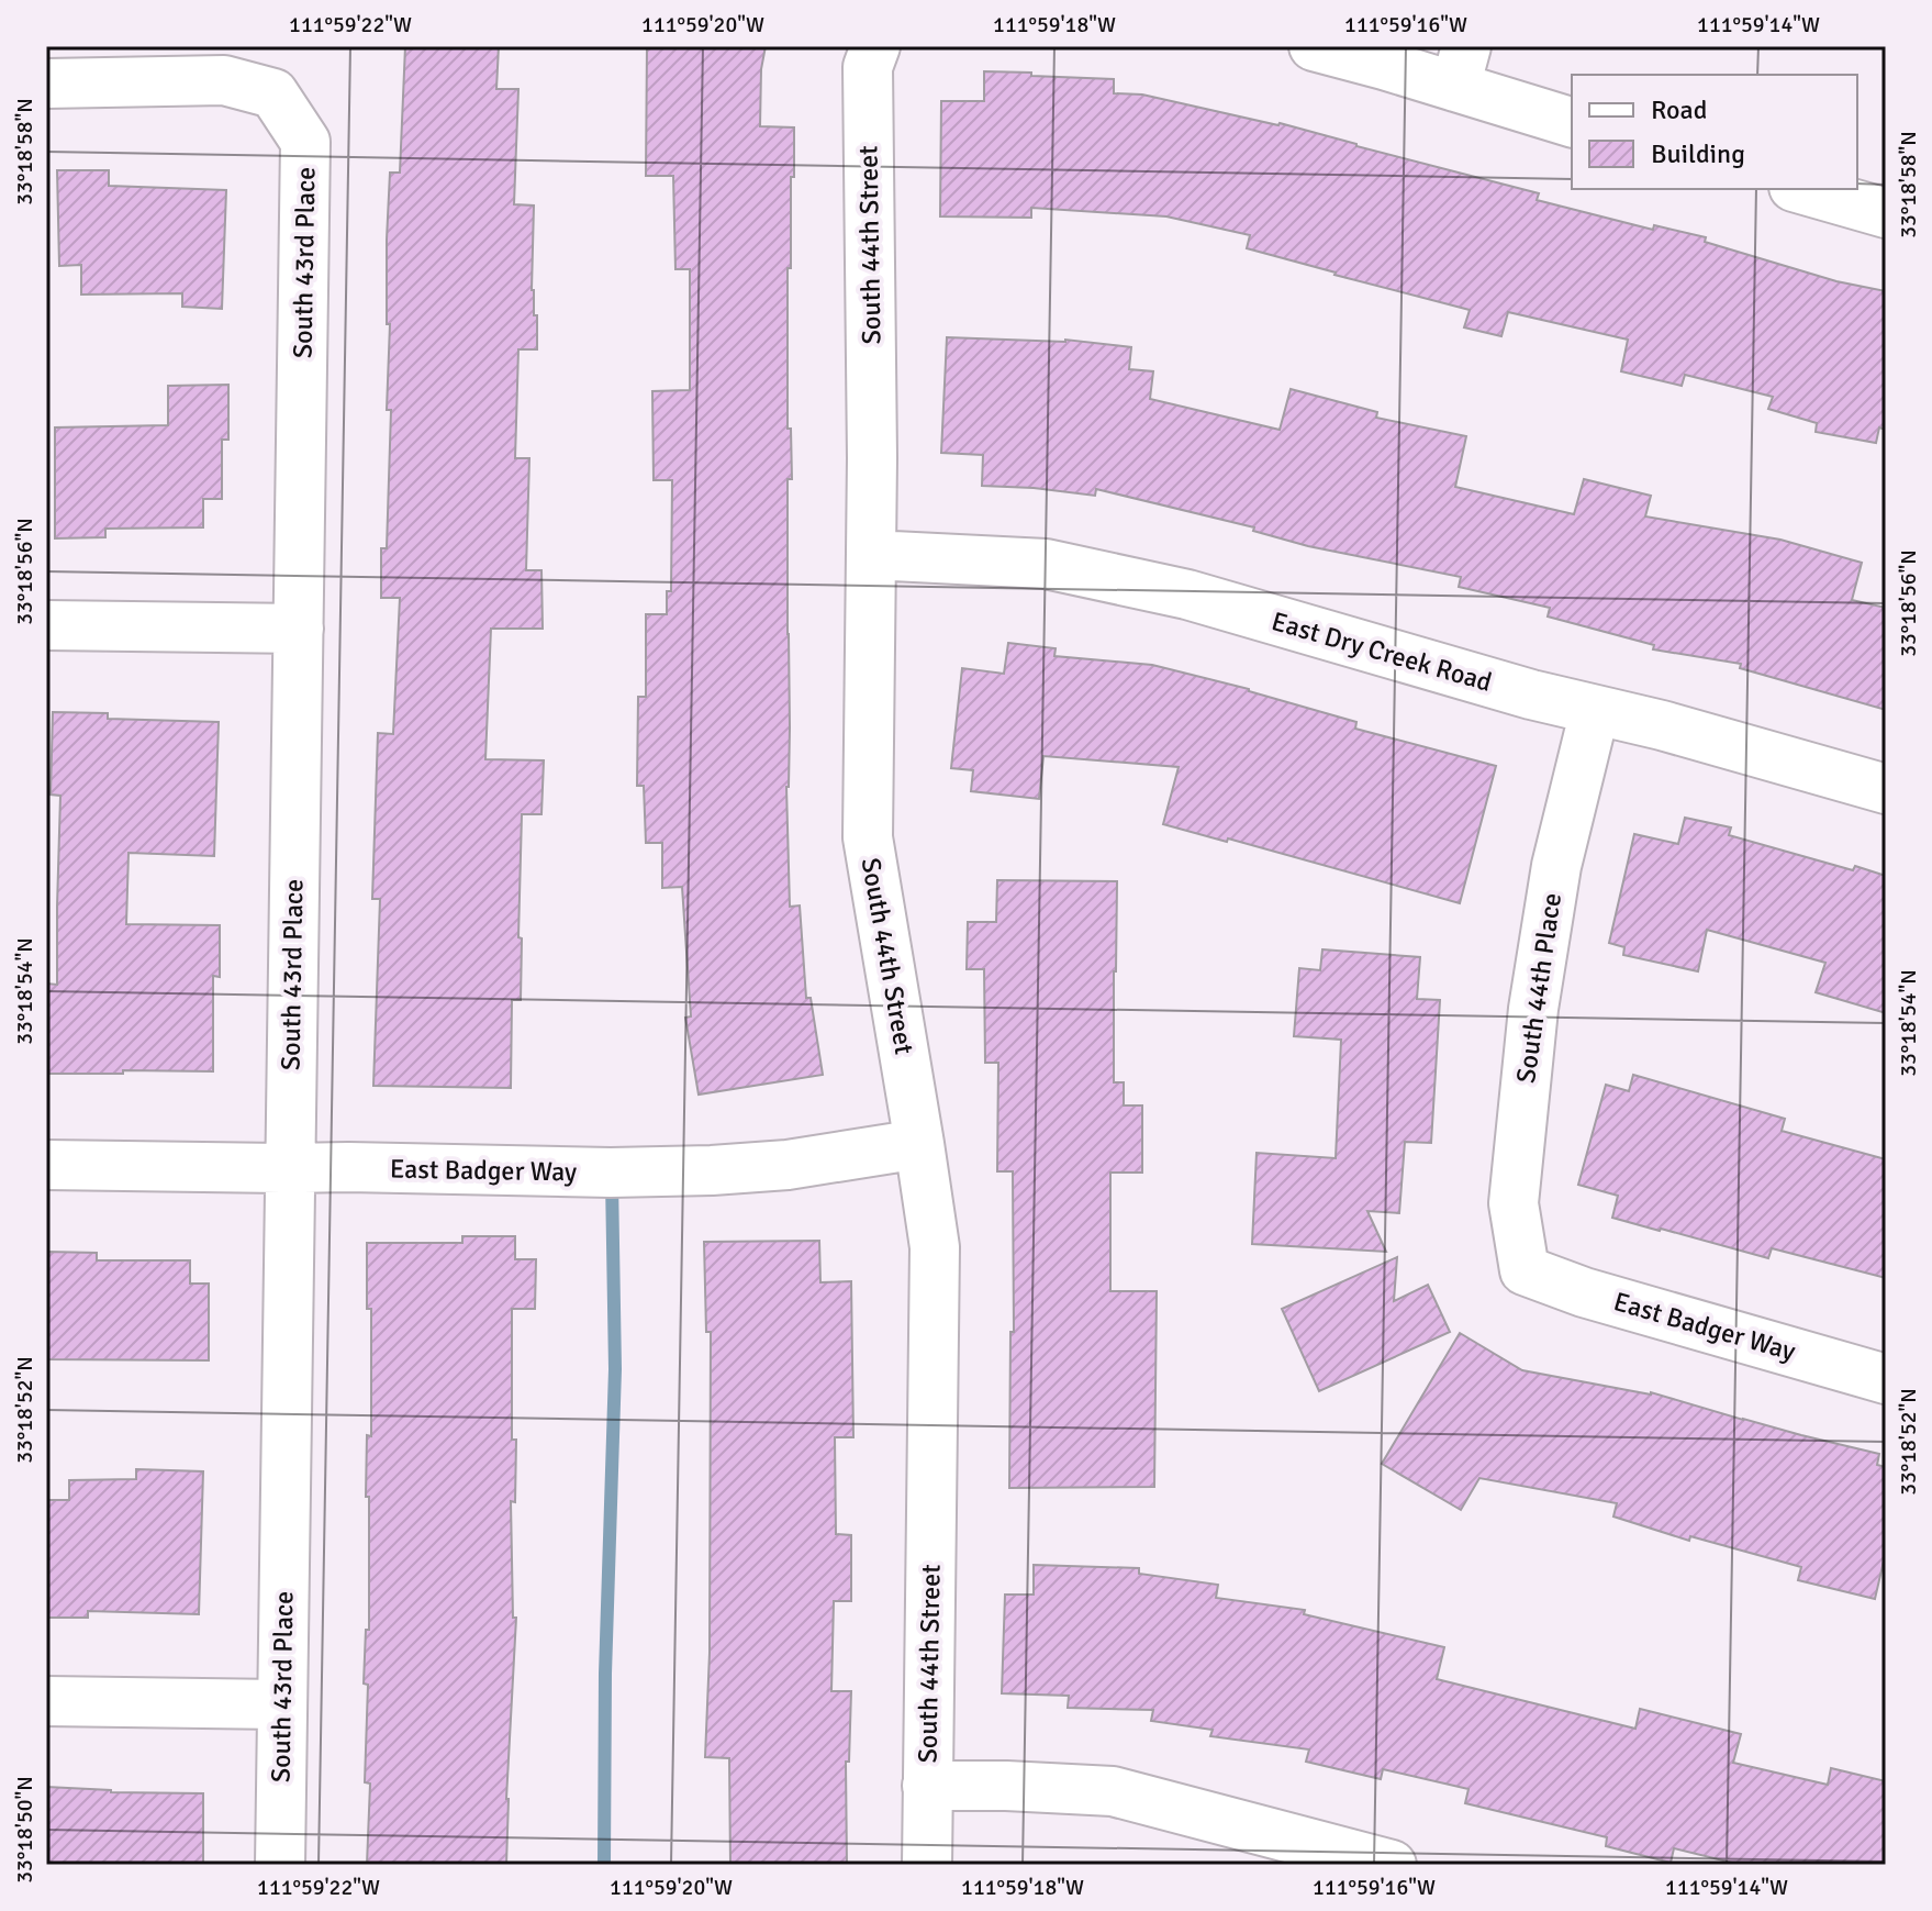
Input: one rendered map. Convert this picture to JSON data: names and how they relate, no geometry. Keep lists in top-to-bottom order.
{
  "streets": {
    "street": [
      "South 44th Street",
      "South 43rd Place",
      "East Dry Creek Road",
      "South 44th Place",
      "East Badger Way"
    ]
  },
  "crossings": [
    ["South 44th Street", "East Dry Creek Road"],
    ["South 44th Street", "East Badger Way"],
    ["South 43rd Place", "East Badger Way"],
    ["East Dry Creek Road", "South 44th Place"],
    ["South 44th Place", "East Badger Way"]
  ],
  "legend": ["Road", "Building"],
  "coordinates": [
    "111°59'22\"W",
    "111°59'20\"W",
    "111°59'18\"W",
    "111°59'16\"W",
    "111°59'14\"W",
    "33°18'58\"N",
    "33°18'56\"N",
    "33°18'54\"N",
    "33°18'52\"N",
    "33°18'50\"N"
  ]
}
